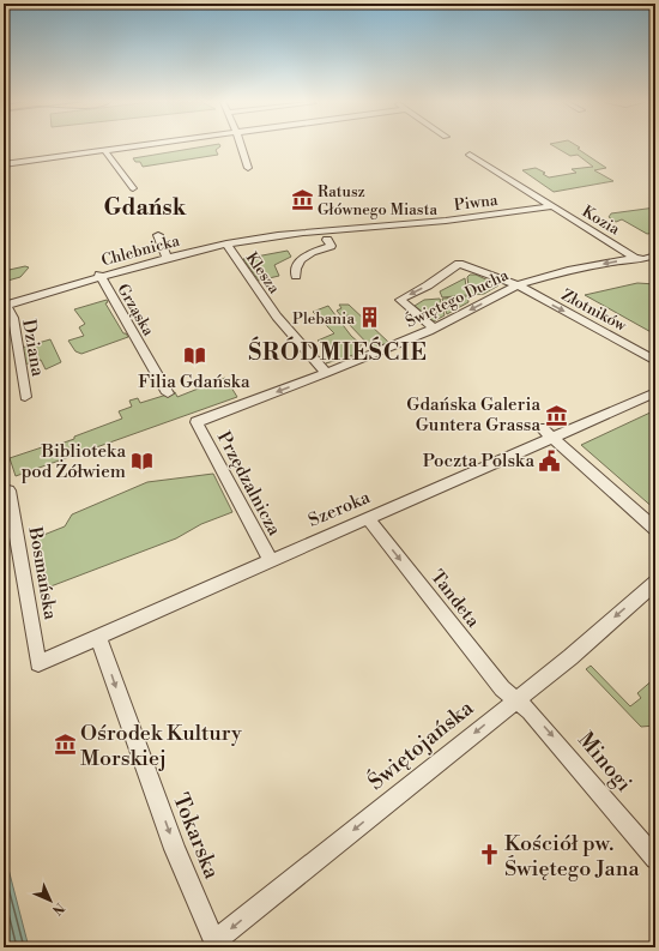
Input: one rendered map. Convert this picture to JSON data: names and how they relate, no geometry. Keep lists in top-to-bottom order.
{
  "streets": {
    "street": [
      "Piwna",
      "Kozia",
      "Chlebnicka",
      "Klesza",
      "Świętego Ducha",
      "Grząska",
      "Złotników",
      "Dziana",
      "Przędzalnicza",
      "Szeroka",
      "Bosmańska",
      "Tandeta",
      "Świętojańska",
      "Minogi",
      "Tokarska"
    ]
  },
  "crossings": [
    ["Piwna", "Kozia"],
    ["Piwna", "Chlebnicka"],
    ["Kozia", "Świętego Ducha"],
    ["Chlebnicka", "Klesza"],
    ["Chlebnicka", "Grząska"],
    ["Chlebnicka", "Dziana"],
    ["Klesza", "Świętego Ducha"],
    ["Świętego Ducha", "Złotników"],
    ["Świętego Ducha", "Przędzalnicza"],
    ["Przędzalnicza", "Szeroka"],
    ["Szeroka", "Bosmańska"],
    ["Szeroka", "Tandeta"],
    ["Szeroka", "Tokarska"],
    ["Tandeta", "Świętojańska"],
    ["Tandeta", "Minogi"],
    ["Świętojańska", "Minogi"],
    ["Świętojańska", "Tokarska"]
  ],
  "one_way": [
    "Świętego Ducha",
    "Tandeta",
    "Świętojańska",
    "Minogi",
    "Tokarska"
  ],
  "districts": ["Gdańsk", "ŚRÓDMIEŚCIE"],
  "places": {
    "museum": ["Ratusz Głównego Miasta", "Gdańska Galeria Guntera Grassa", "Ośrodek Kultury Morskiej"],
    "building": ["Plebania"],
    "library": ["Filia Gdańska", "Biblioteka pod Żółwiem"],
    "public building": ["Poczta Polska"],
    "church": ["Kościół pw. Świętego Jana"]
  },
  "north": "bottom right"
}
